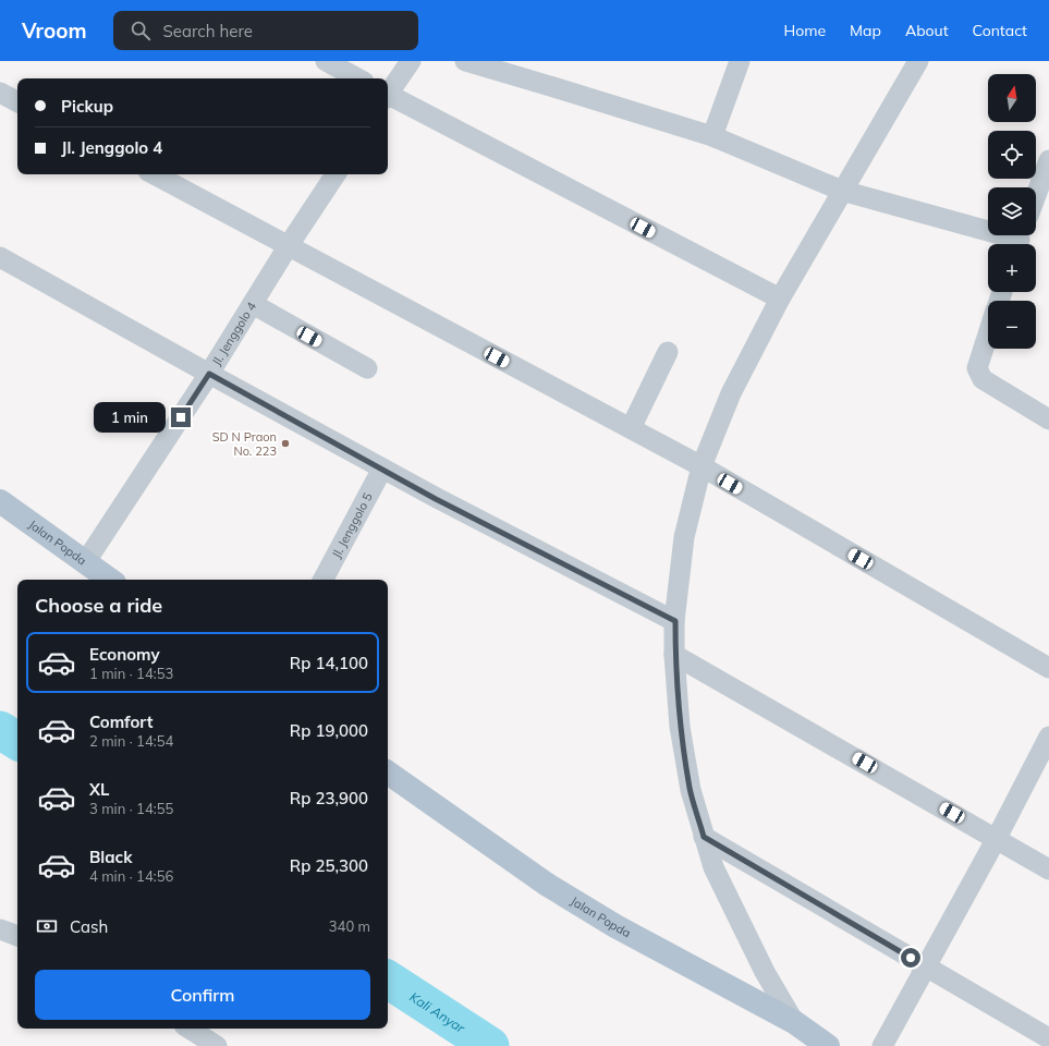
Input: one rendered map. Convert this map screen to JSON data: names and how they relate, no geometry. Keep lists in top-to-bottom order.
{
  "streets": {
    "main road": ["Jalan Popda"],
    "street": ["Jl. Jenggolo 4", "Jl. Jenggolo 5"]
  },
  "crossings": [
    ["Jl. Jenggolo 4", "Jalan Popda"]
  ],
  "water": ["Kali Anyar"],
  "places": ["SD N Praon No. 223"],
  "north": "top",
  "page": {
    "header": "Vroom",
    "search": "Search here",
    "nav": [
      "Home",
      "Map",
      "About",
      "Contact"
    ],
    "map_buttons": ["+", "−"],
    "banner": ["Pickup", "Jl. Jenggolo 4"],
    "bubble": "1 min",
    "heading": "Choose a ride",
    "list": [
      {
        "name": "Economy",
        "note": "1 min · 14:53",
        "value": "Rp 14,100"
      },
      {
        "name": "Comfort",
        "note": "2 min · 14:54",
        "value": "Rp 19,000"
      },
      {
        "name": "XL",
        "note": "3 min · 14:55",
        "value": "Rp 23,900"
      },
      {
        "name": "Black",
        "note": "4 min · 14:56",
        "value": "Rp 25,300"
      }
    ],
    "pay": ["Cash", "340 m"],
    "buttons": "Confirm"
  }
}
